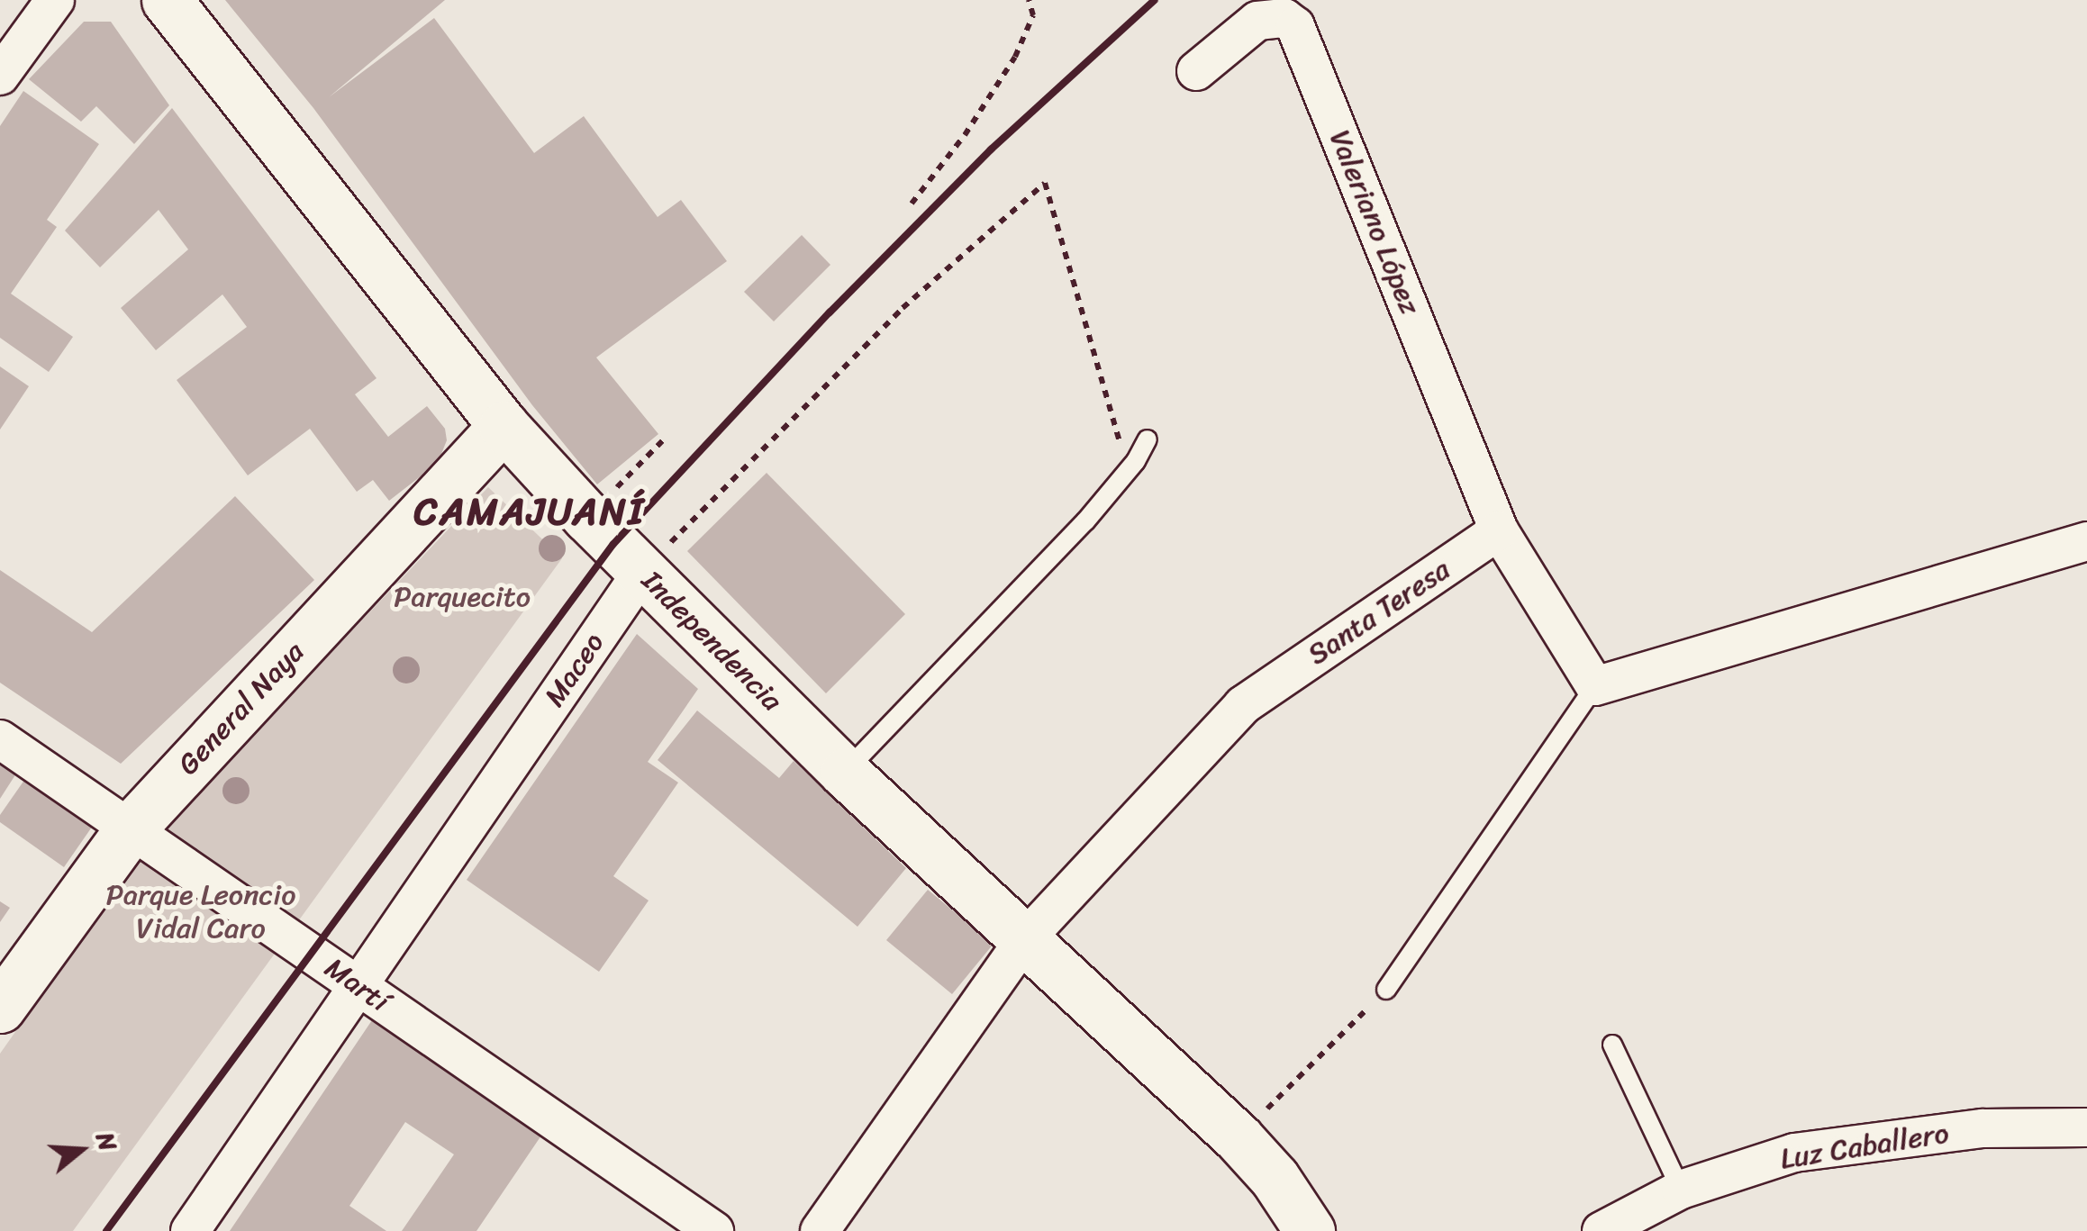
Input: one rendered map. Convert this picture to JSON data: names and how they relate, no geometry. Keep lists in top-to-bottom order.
{
  "streets": {
    "main road": ["Independencia", "General Naya"],
    "street": [
      "Valeriano López",
      "Santa Teresa",
      "Maceo",
      "Martí",
      "Luz Caballero"
    ]
  },
  "crossings": [
    ["Valeriano López", "Santa Teresa"],
    ["Santa Teresa", "Independencia"],
    ["Independencia", "Maceo"],
    ["Independencia", "General Naya"],
    ["Maceo", "Martí"],
    ["General Naya", "Martí"]
  ],
  "districts": ["CAMAJUANÍ"],
  "parks": ["Parquecito", "Parque Leoncio Vidal Caro"],
  "north": "right"
}
